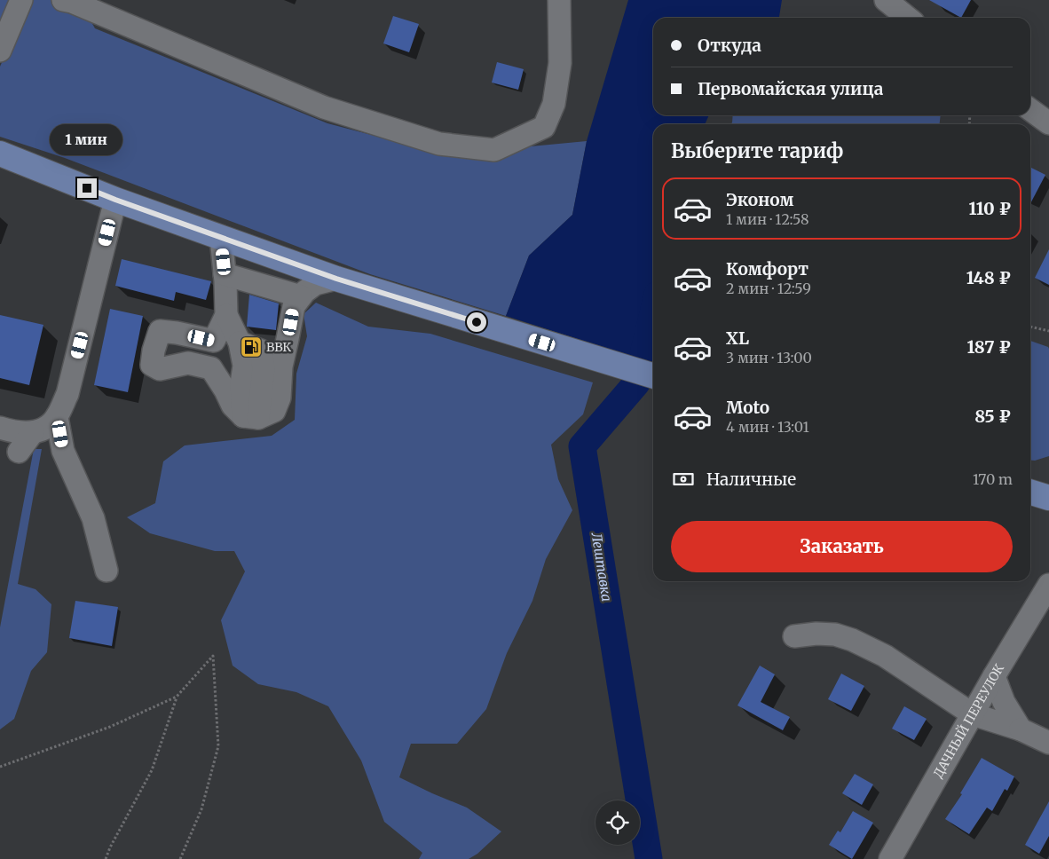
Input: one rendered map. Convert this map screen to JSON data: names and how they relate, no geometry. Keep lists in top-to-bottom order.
{
  "streets": {
    "street": ["ДАЧНЫЙ ПЕРЕУЛОК"]
  },
  "water": ["Лештавка"],
  "places": {
    "fuel station": ["ВВК"]
  },
  "page": {
    "banner": ["Откуда", "Первомайская улица"],
    "bubble": "1 мин",
    "heading": "Выберите тариф",
    "list": [
      {
        "name": "Эконом",
        "note": "1 мин · 12:58",
        "value": "110 ₽"
      },
      {
        "name": "Комфорт",
        "note": "2 мин · 12:59",
        "value": "148 ₽"
      },
      {
        "name": "XL",
        "note": "3 мин · 13:00",
        "value": "187 ₽"
      },
      {
        "name": "Moto",
        "note": "4 мин · 13:01",
        "value": "85 ₽"
      }
    ],
    "pay": ["Наличные", "170 m"],
    "buttons": "Заказать"
  }
}
